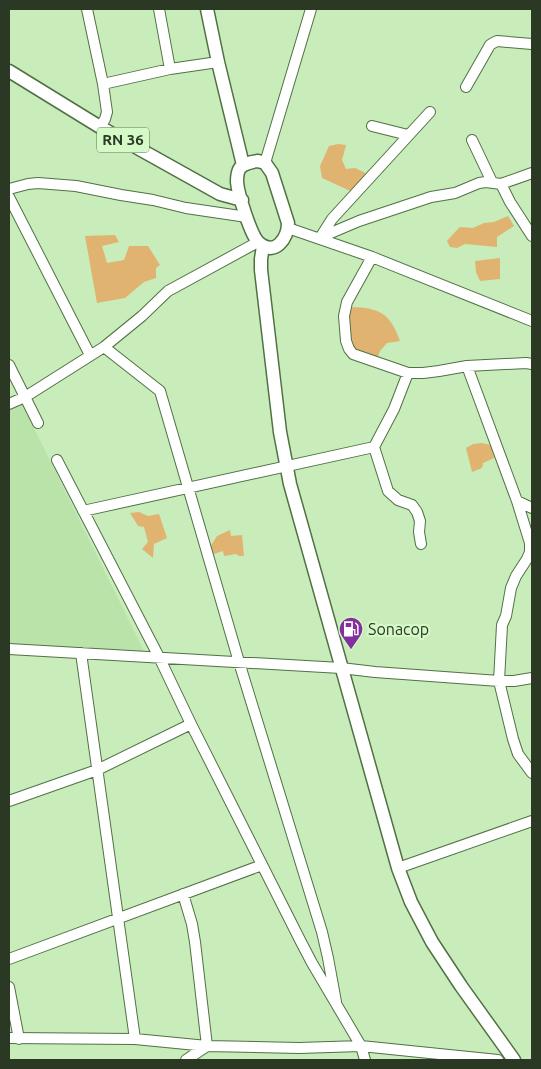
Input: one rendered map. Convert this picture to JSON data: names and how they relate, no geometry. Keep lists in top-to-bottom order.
{
  "streets": {
    "main road": ["RN 36"]
  },
  "places": {
    "fuel station": ["Sonacop"]
  }
}
